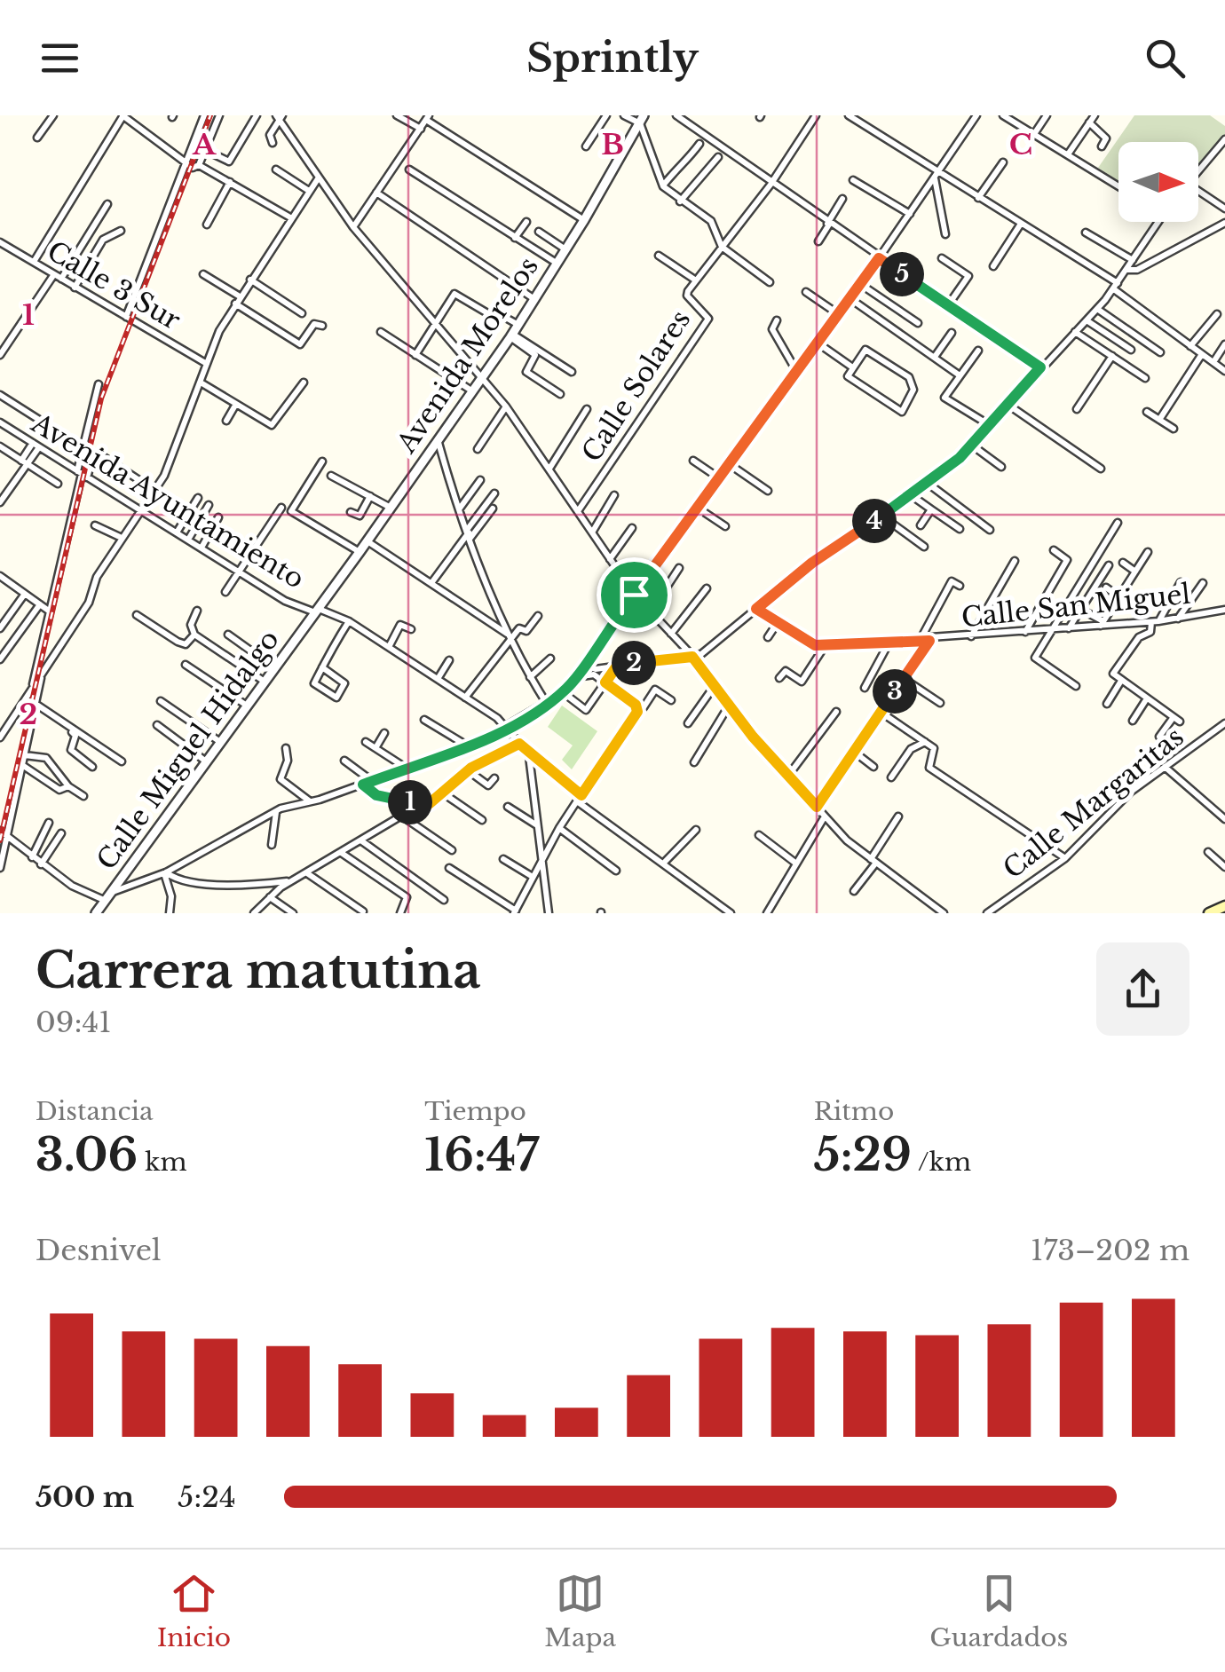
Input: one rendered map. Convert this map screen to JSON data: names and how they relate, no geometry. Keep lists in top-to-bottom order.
{
  "streets": {
    "street": [
      "Calle 3 Sur",
      "Avenida Morelos",
      "Calle Solares",
      "Avenida Ayuntamiento",
      "Calle San Miguel",
      "Calle Miguel Hidalgo",
      "Calle Margaritas"
    ]
  },
  "crossings": [
    ["Avenida Morelos", "Avenida Ayuntamiento"],
    ["Avenida Morelos", "Calle Miguel Hidalgo"],
    ["Avenida Ayuntamiento", "Calle Miguel Hidalgo"]
  ],
  "north": "right",
  "page": {
    "header": "Sprintly",
    "pins": [
      "5",
      "4",
      "2",
      "3",
      "1"
    ],
    "heading": ["Carrera matutina", "09:41"],
    "stats": [
      ["Distancia", "3.06 km"],
      ["Tiempo", "16:47"],
      ["Ritmo", "5:29 /km"]
    ],
    "chart": ["Desnivel", "173–202 m"],
    "list": [
      {
        "name": "500 m",
        "note": "5:24"
      }
    ],
    "tabs": ["Inicio", "Mapa", "Guardados"]
  },
  "grid": {
    "columns": ["A", "B", "C"],
    "rows": ["1", "2"]
  }
}
